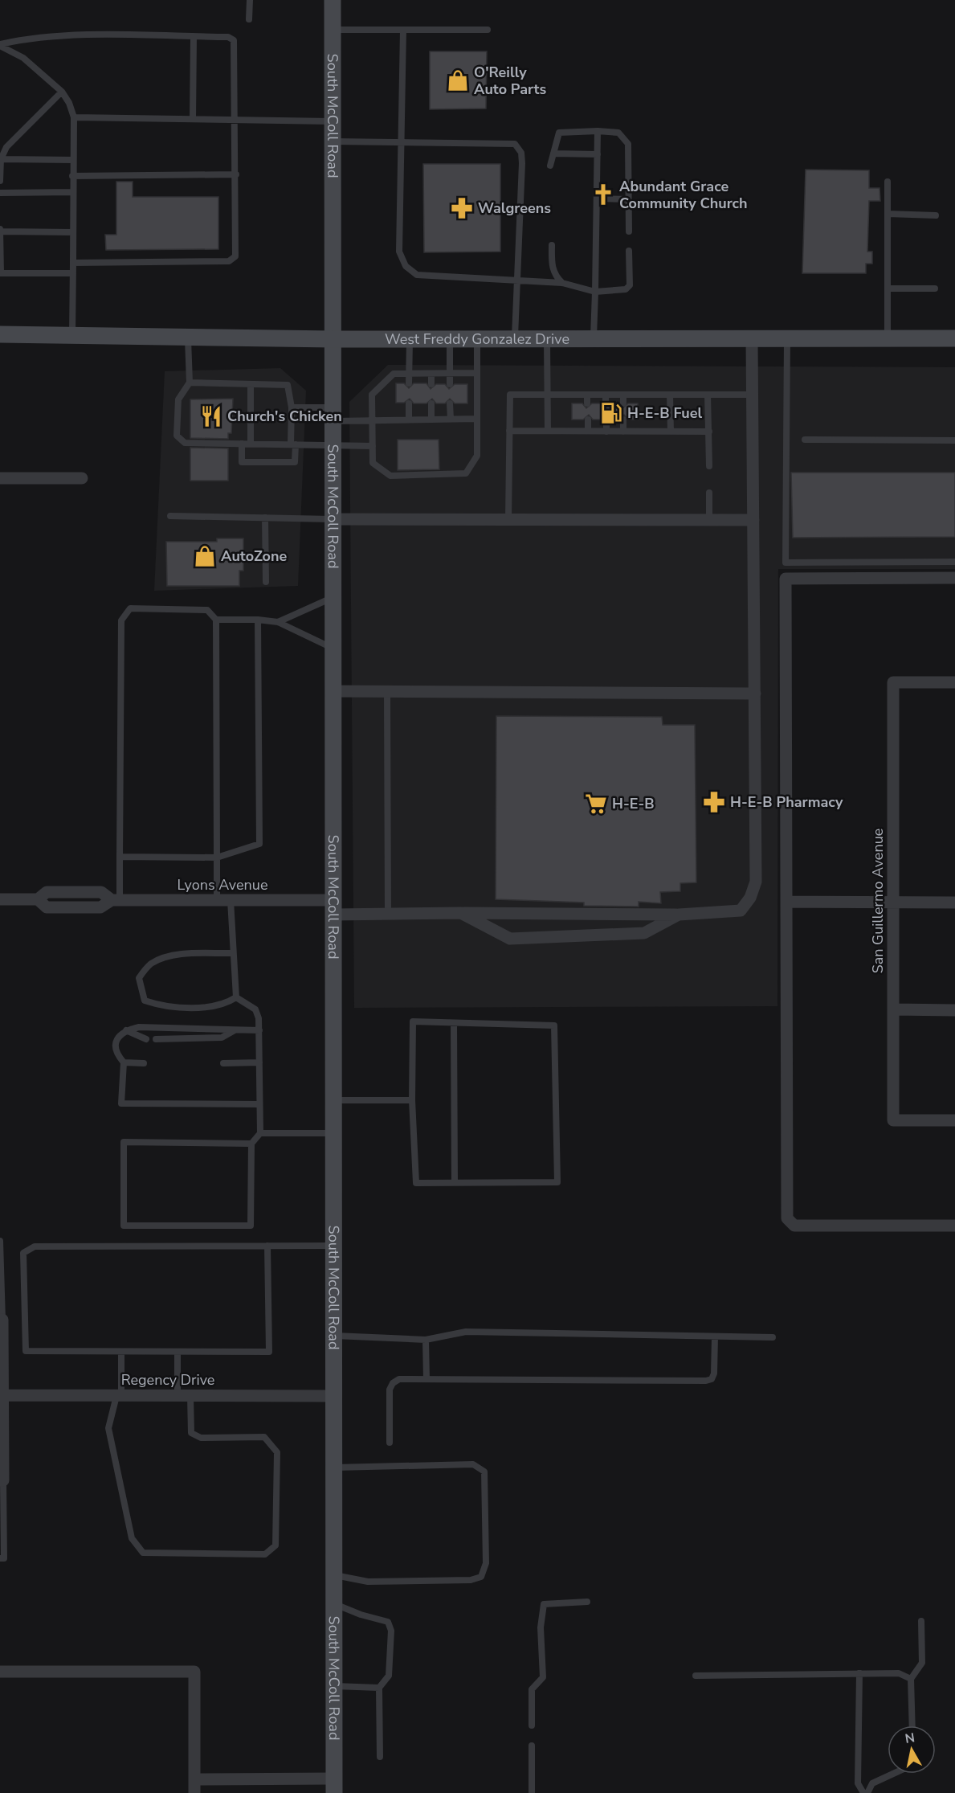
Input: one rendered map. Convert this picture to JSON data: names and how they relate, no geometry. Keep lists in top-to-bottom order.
{
  "streets": {
    "main road": ["South McColl Road", "West Freddy Gonzalez Drive"],
    "street": ["Lyons Avenue", "San Guillermo Avenue", "Regency Drive"]
  },
  "crossings": [
    ["South McColl Road", "West Freddy Gonzalez Drive"],
    ["South McColl Road", "Lyons Avenue"],
    ["South McColl Road", "Regency Drive"]
  ],
  "places": {
    "shop": ["O'Reilly Auto Parts", "AutoZone"],
    "church": ["Abundant Grace Community Church"],
    "pharmacy": ["Walgreens", "H-E-B Pharmacy"],
    "fuel station": ["H-E-B Fuel"],
    "restaurant": ["Church's Chicken"],
    "supermarket": ["H-E-B"]
  },
  "north": "top"
}
